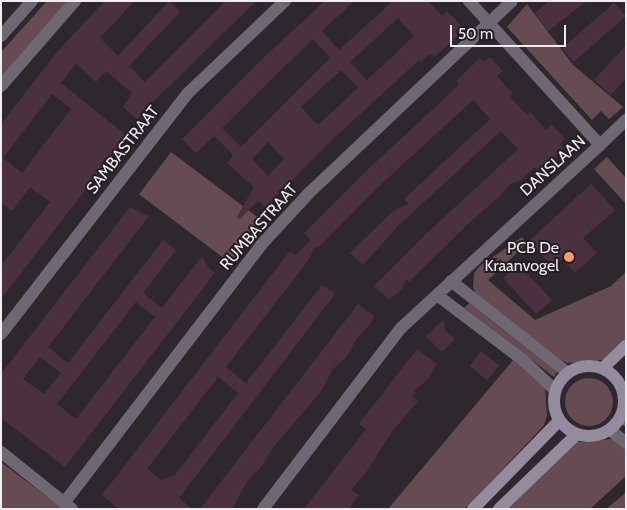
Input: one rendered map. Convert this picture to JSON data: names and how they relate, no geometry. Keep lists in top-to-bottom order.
{
  "streets": {
    "street": ["SAMBASTRAAT", "DANSLAAN", "RUMBASTRAAT"]
  },
  "crossings": [
    ["DANSLAAN", "RUMBASTRAAT"]
  ],
  "places": ["PCB De Kraanvogel"],
  "scale_bar": "50 m"
}
